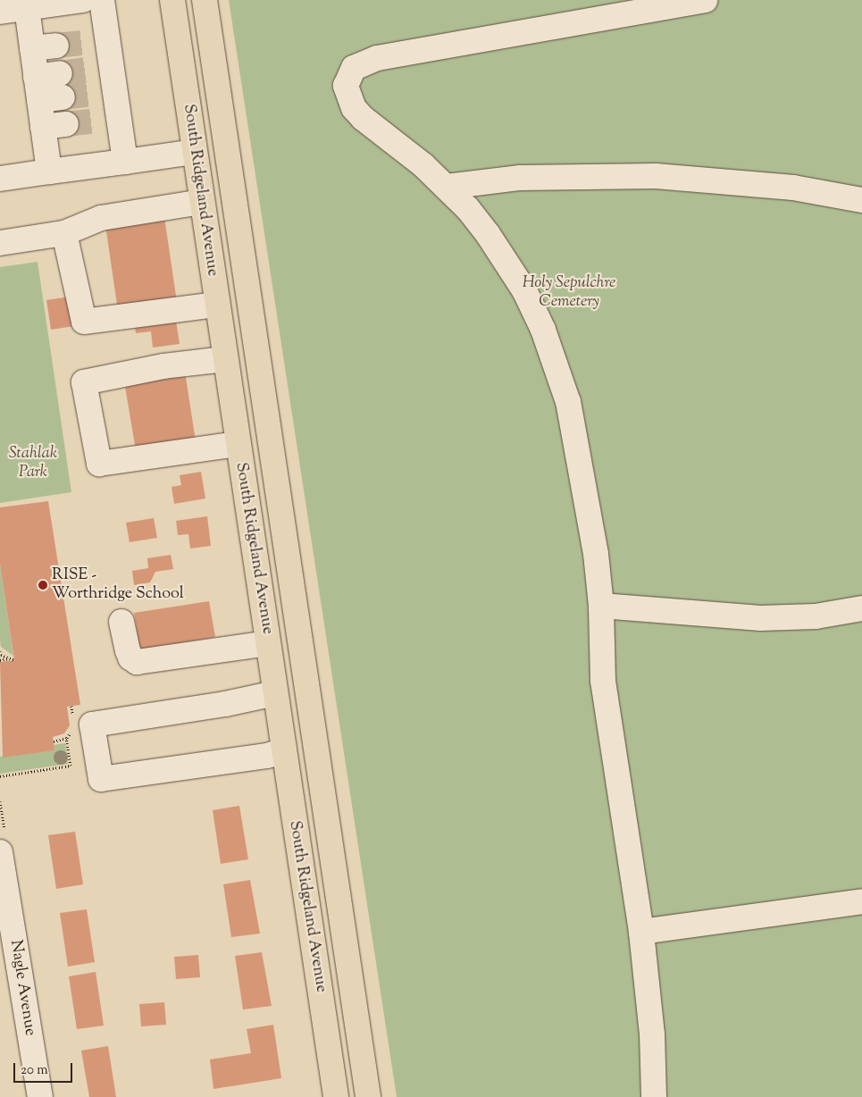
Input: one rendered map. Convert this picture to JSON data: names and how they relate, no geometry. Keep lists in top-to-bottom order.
{
  "streets": {
    "main road": ["South Ridgeland Avenue"],
    "street": ["Nagle Avenue"]
  },
  "parks": ["Holy Sepulchre Cemetery", "Stahlak Park"],
  "places": ["RISE - Worthridge School"],
  "scale_bar": "20 m"
}
